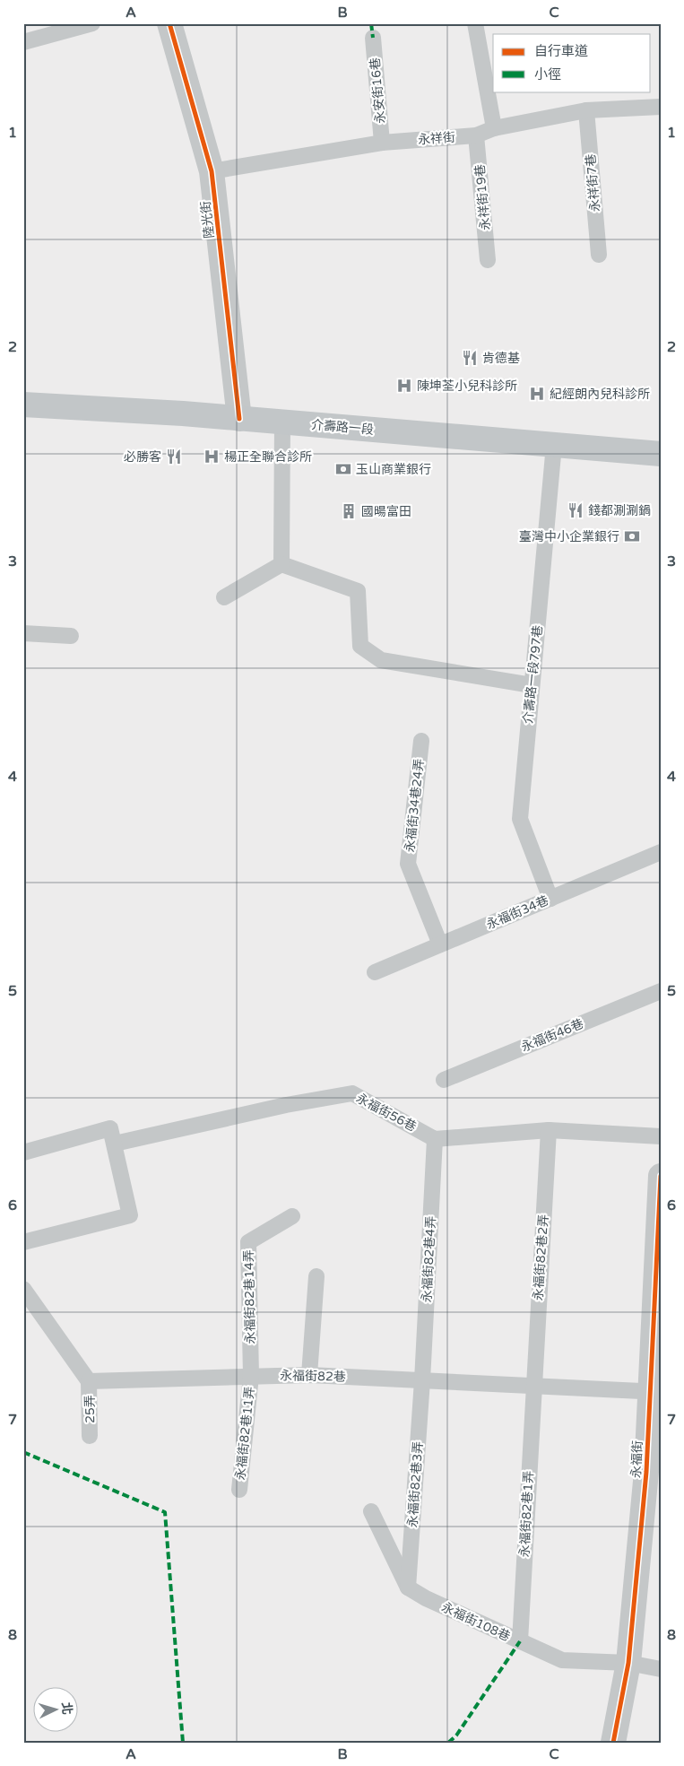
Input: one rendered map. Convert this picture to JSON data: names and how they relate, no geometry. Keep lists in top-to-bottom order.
{
  "streets": {
    "main road": ["介壽路一段"],
    "street": ["陸光街", "永福街"],
    "lane": [
      "永安街16巷",
      "永祥街",
      "永祥街7巷",
      "永祥街19巷",
      "介壽路一段797巷",
      "永福街34巷24弄",
      "永福街34巷",
      "永福街46巷",
      "永福街56巷",
      "永福街82巷2弄",
      "永福街82巷4弄",
      "永福街82巷14弄",
      "永福街82巷",
      "25弄",
      "永福街82巷11弄",
      "永福街82巷3弄",
      "永福街82巷1弄",
      "永福街108巷"
    ]
  },
  "crossings": [
    ["永安街16巷", "永祥街"],
    ["永祥街", "永祥街7巷"],
    ["永祥街", "永祥街19巷"],
    ["永祥街", "陸光街"],
    ["陸光街", "介壽路一段"],
    ["介壽路一段", "介壽路一段797巷"],
    ["介壽路一段797巷", "永福街34巷"],
    ["永福街34巷24弄", "永福街34巷"],
    ["永福街56巷", "永福街82巷4弄"],
    ["永福街82巷2弄", "永福街82巷"],
    ["永福街82巷2弄", "永福街82巷1弄"],
    ["永福街82巷4弄", "永福街82巷"],
    ["永福街82巷4弄", "永福街82巷3弄"],
    ["永福街82巷14弄", "永福街82巷"],
    ["永福街82巷14弄", "永福街82巷11弄"],
    ["永福街82巷", "25弄"],
    ["永福街82巷", "永福街82巷11弄"],
    ["永福街82巷", "永福街"],
    ["永福街82巷", "永福街82巷3弄"],
    ["永福街82巷", "永福街82巷1弄"],
    ["永福街", "永福街108巷"],
    ["永福街82巷3弄", "永福街108巷"],
    ["永福街82巷1弄", "永福街108巷"]
  ],
  "places": {
    "restaurant": ["肯德基", "必勝客", "錢都涮涮鍋"],
    "hospital": ["陳坤荃小兒科診所", "紀經朗內兒科診所", "楊正全聯合診所"],
    "bank": ["玉山商業銀行", "臺灣中小企業銀行"],
    "building": ["國暘富田"]
  },
  "legend": ["自行車道", "小徑"],
  "north": "right",
  "grid": {
    "columns": ["A", "B", "C"],
    "rows": [
      "1",
      "2",
      "3",
      "4",
      "5",
      "6",
      "7",
      "8"
    ]
  }
}
